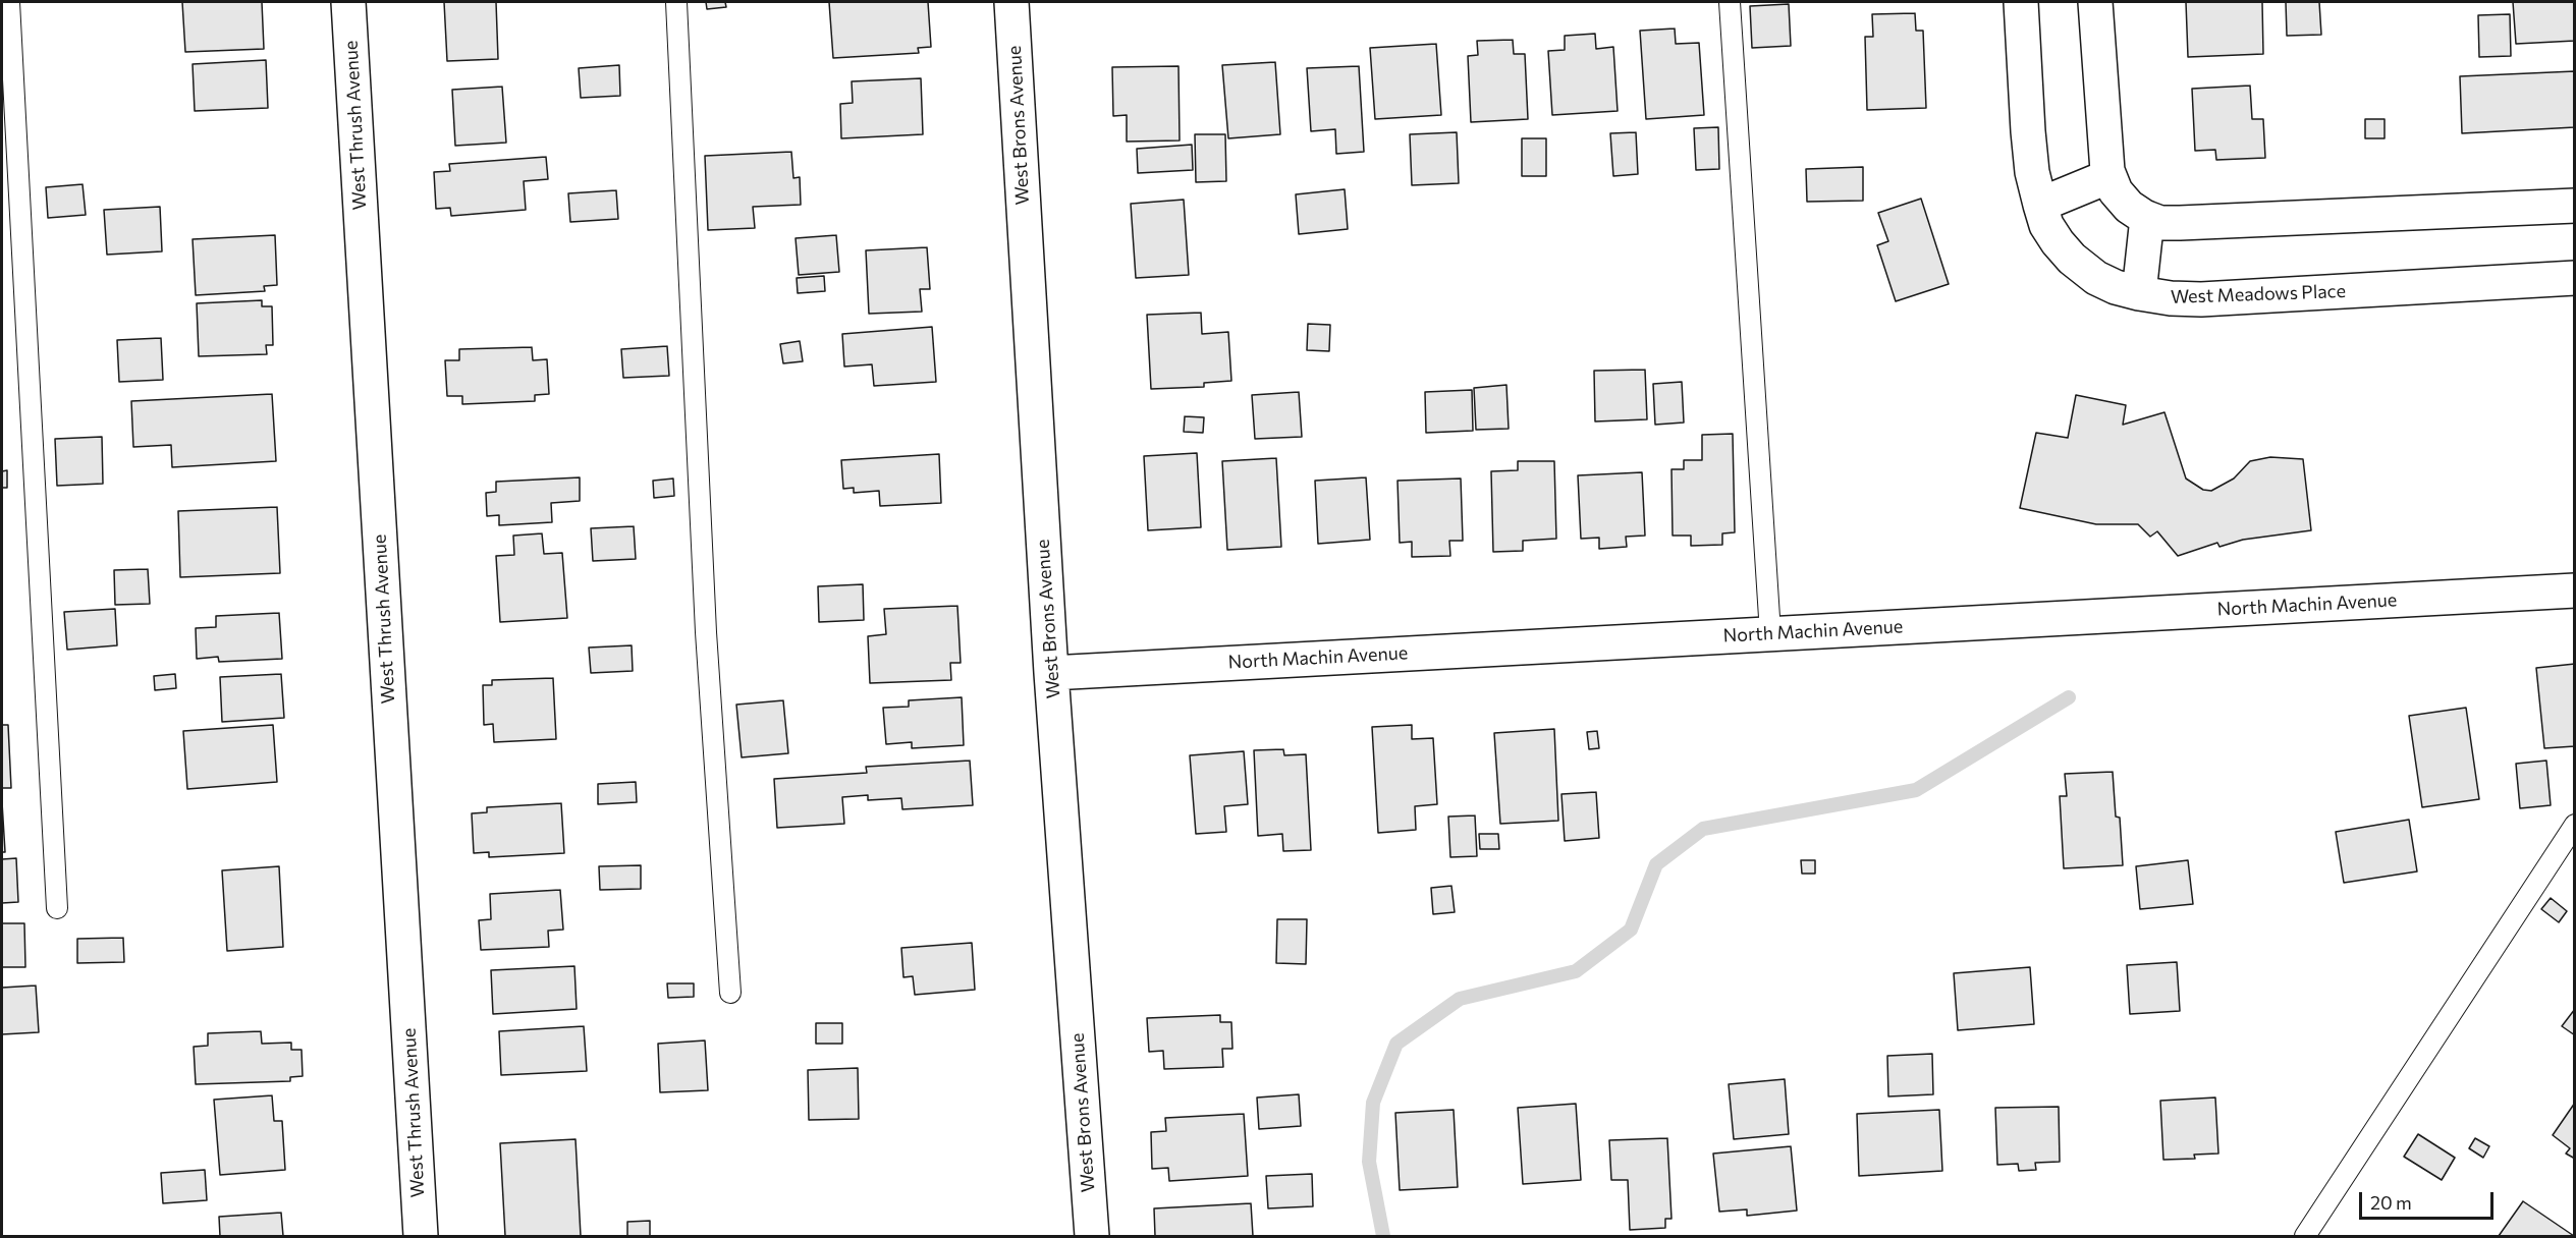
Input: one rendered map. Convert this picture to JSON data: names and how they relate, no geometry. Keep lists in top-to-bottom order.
{
  "streets": {
    "street": [
      "West Thrush Avenue",
      "West Brons Avenue",
      "West Meadows Place",
      "North Machin Avenue"
    ]
  },
  "crossings": [
    ["West Brons Avenue", "North Machin Avenue"]
  ],
  "scale_bar": "20 m"
}
